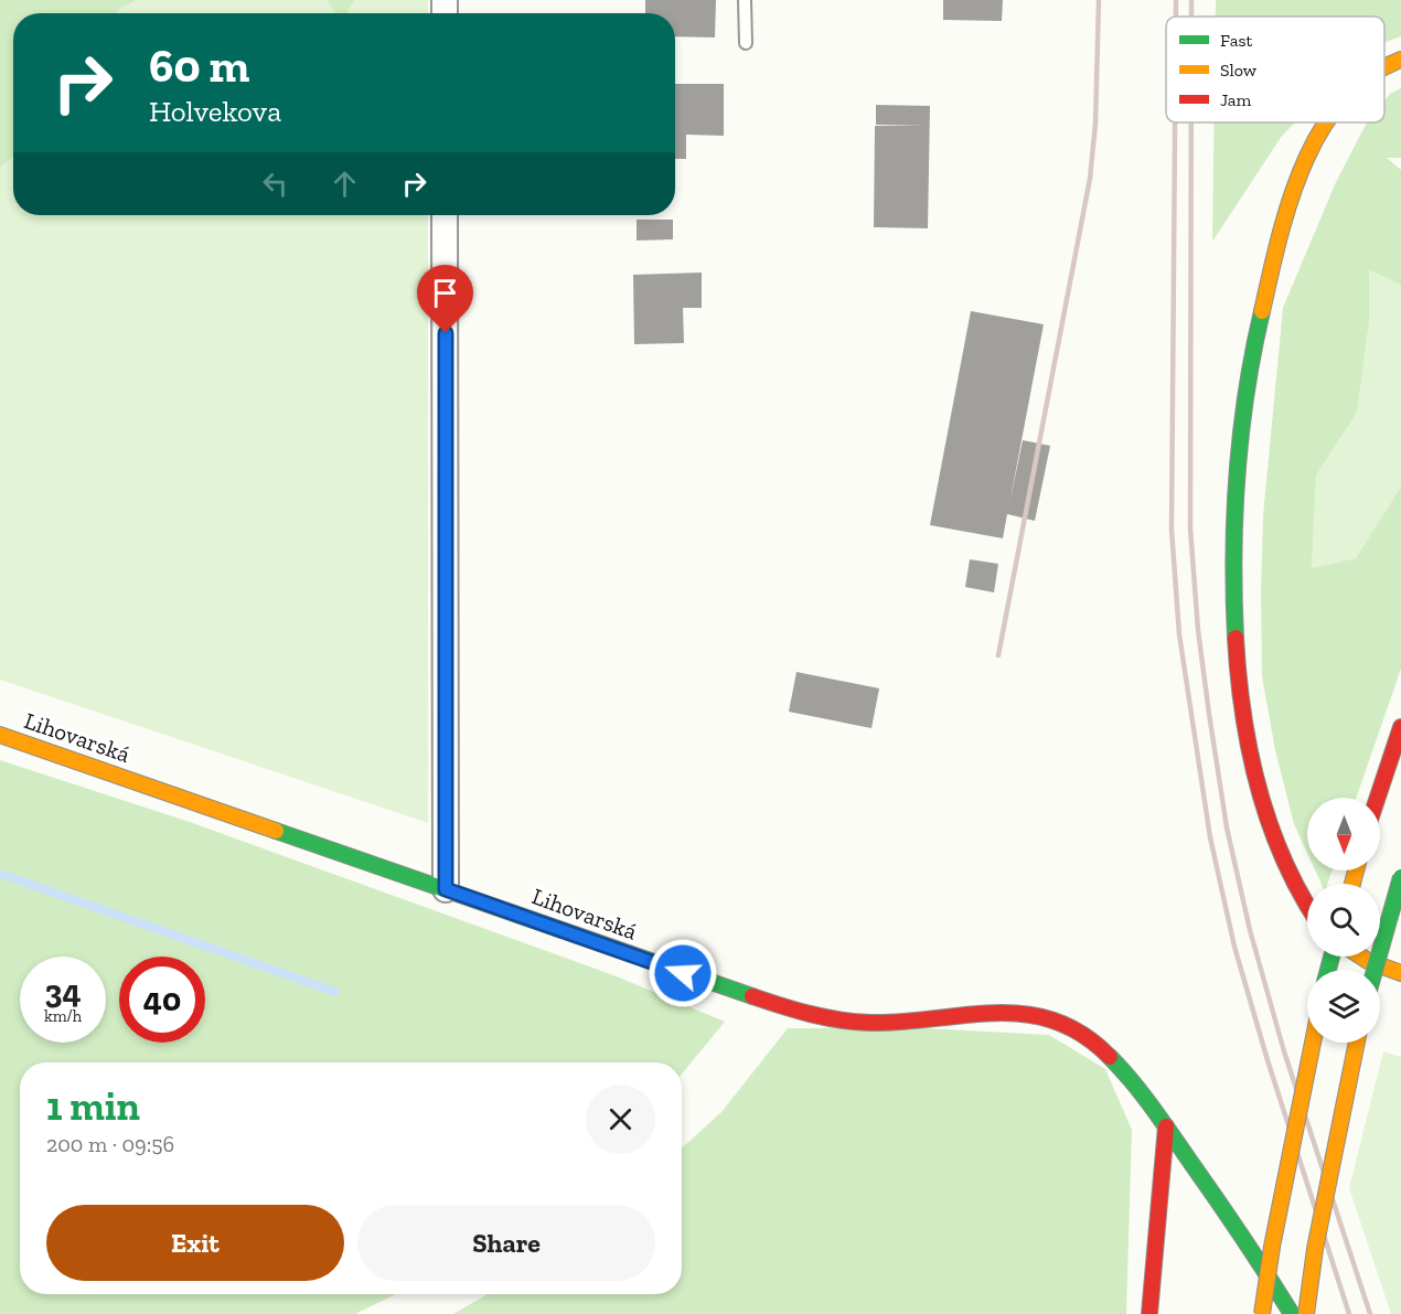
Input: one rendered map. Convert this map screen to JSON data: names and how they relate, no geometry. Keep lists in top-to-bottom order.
{
  "streets": {
    "main road": ["Lihovarská"]
  },
  "legend": ["Fast", "Slow", "Jam"],
  "north": "bottom",
  "page": {
    "turn": ["60 m", "Holvekova"],
    "speed": "34 km/h",
    "limit": "40",
    "heading": ["1 min", "200 m · 09:56"],
    "buttons": ["Exit", "Share"]
  }
}
